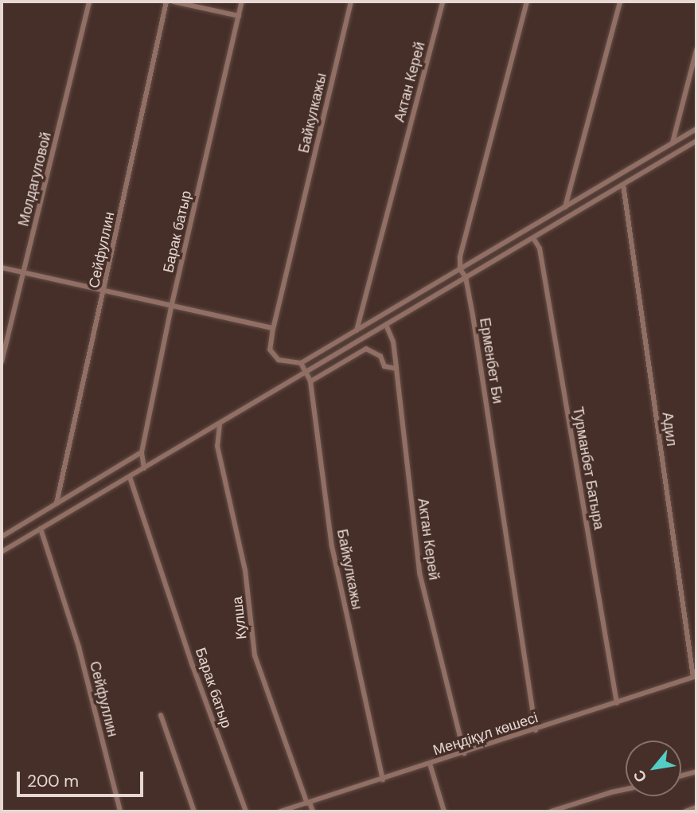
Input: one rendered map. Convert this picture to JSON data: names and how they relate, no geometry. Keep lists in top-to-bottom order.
{
  "streets": {
    "street": [
      "Актан Керей",
      "Байкулкажы",
      "Молдагуловой",
      "Барак батыр",
      "Сейфуллин",
      "Ерменбет Би",
      "Адил",
      "Турманбет Батыра",
      "Кулша",
      "Меңдіқұл көшесі"
    ]
  },
  "crossings": [
    ["Актан Керей", "Меңдіқұл көшесі"],
    ["Байкулкажы", "Меңдіқұл көшесі"],
    ["Ерменбет Би", "Меңдіқұл көшесі"],
    ["Адил", "Меңдіқұл көшесі"],
    ["Турманбет Батыра", "Меңдіқұл көшесі"],
    ["Кулша", "Меңдіқұл көшесі"]
  ],
  "scale_bar": "200 m",
  "north": "bottom left"
}
